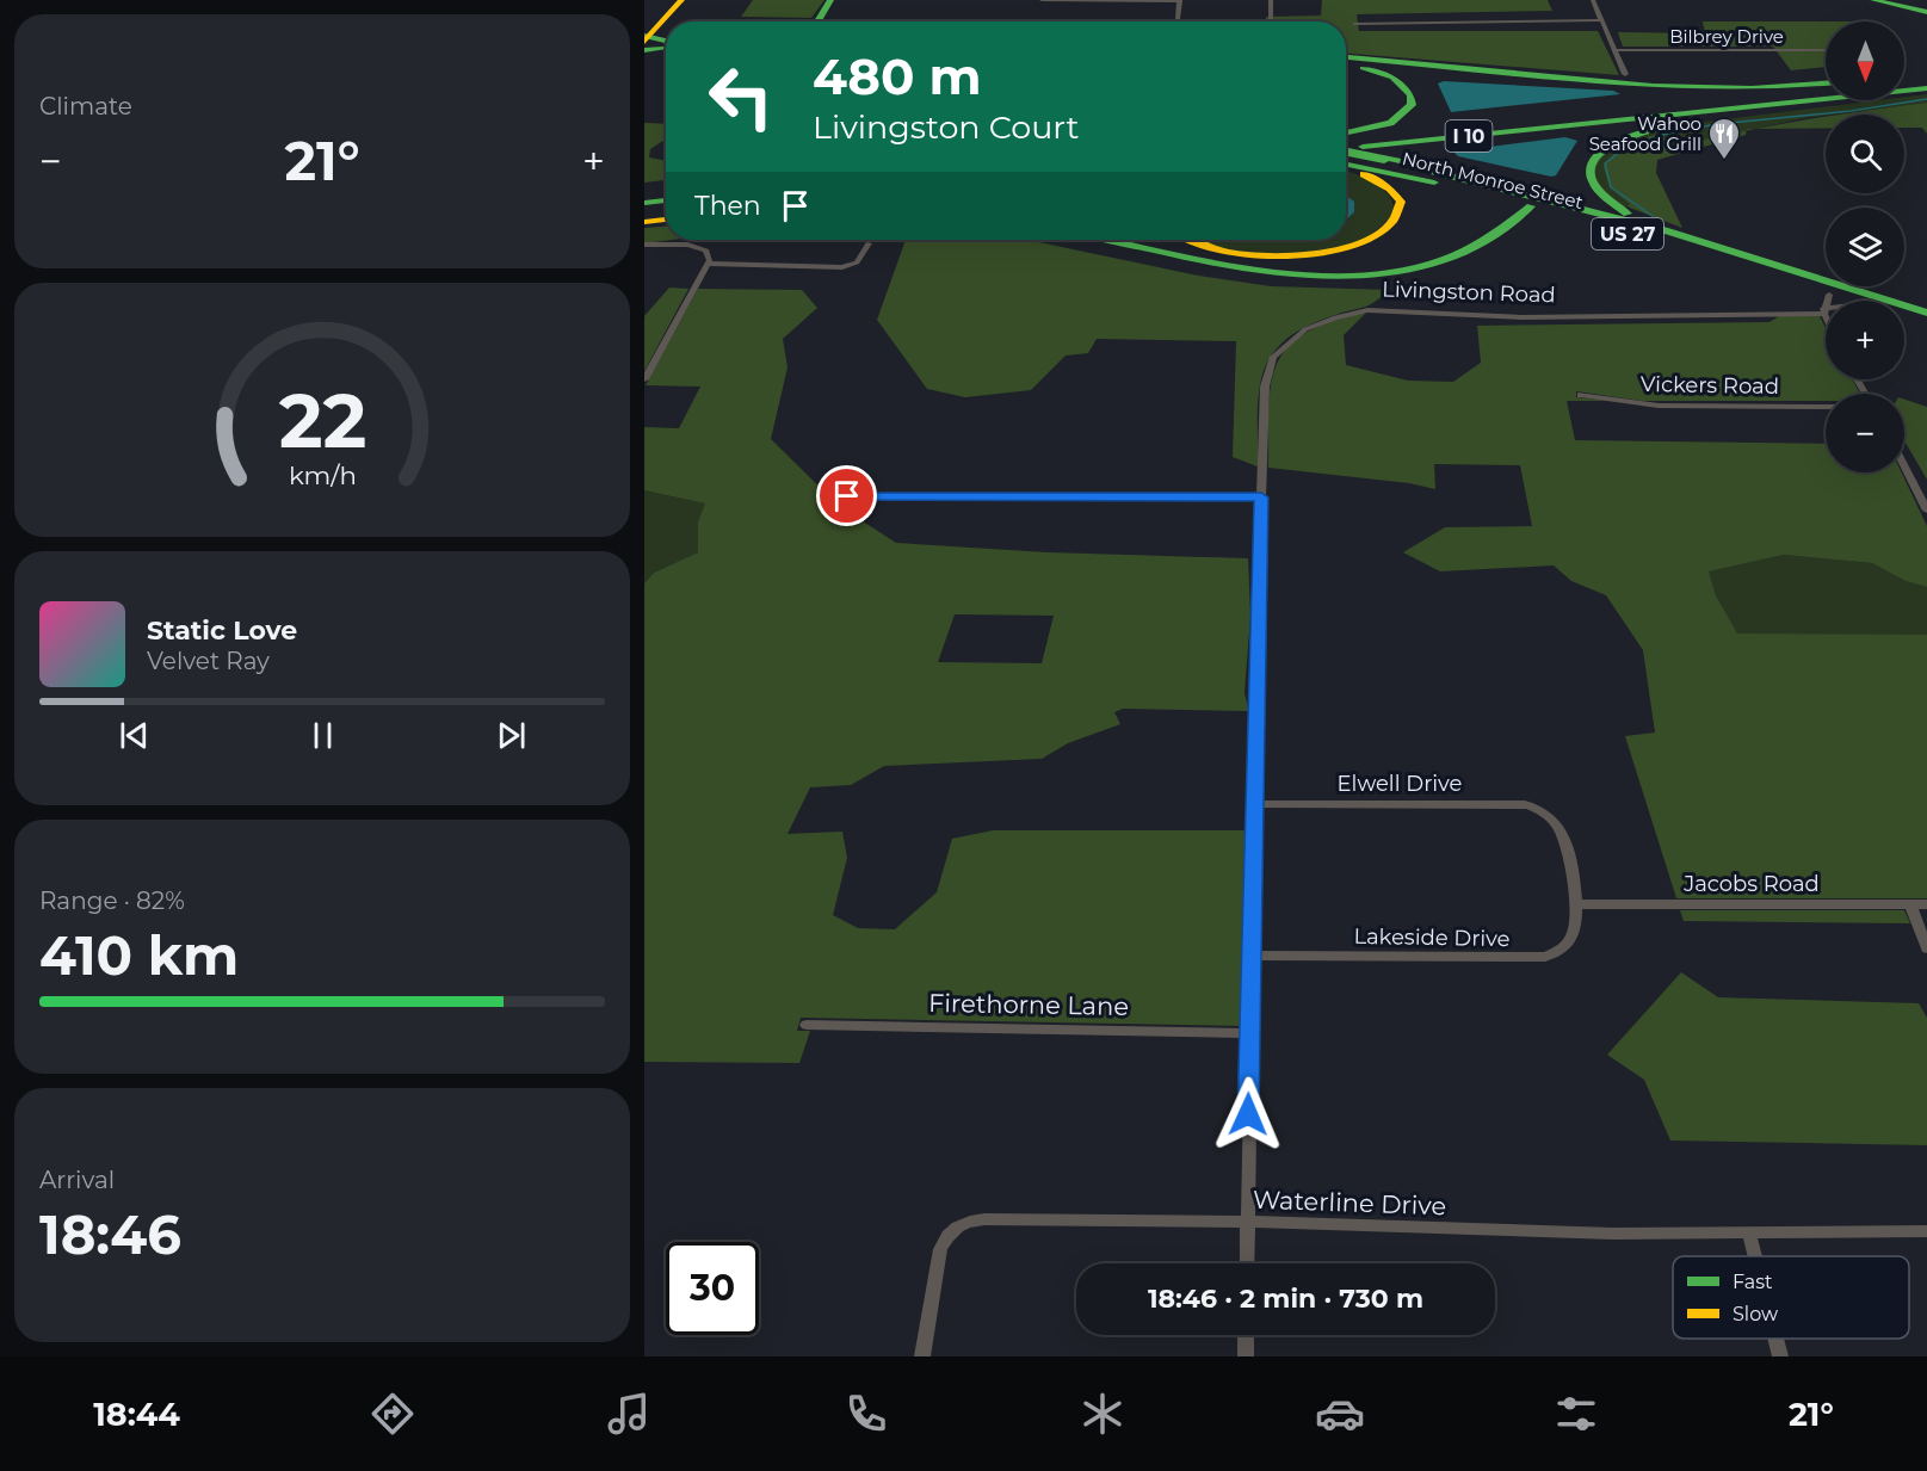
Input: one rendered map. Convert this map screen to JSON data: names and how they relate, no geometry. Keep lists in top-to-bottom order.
{
  "streets": {
    "main road": ["I 10", "North Monroe Street", "US 27"],
    "street": [
      "Bilbrey Drive",
      "Livingston Road",
      "Vickers Road",
      "Elwell Drive",
      "Jacobs Road",
      "Lakeside Drive",
      "Firethorne Lane",
      "Waterline Drive"
    ]
  },
  "crossings": [
    ["North Monroe Street", "Livingston Road"],
    ["Livingston Road", "Elwell Drive"],
    ["Livingston Road", "Lakeside Drive"],
    ["Livingston Road", "Firethorne Lane"],
    ["Livingston Road", "Waterline Drive"],
    ["Elwell Drive", "Lakeside Drive"],
    ["Jacobs Road", "Lakeside Drive"]
  ],
  "places": {
    "restaurant": ["Wahoo Seafood Grill"]
  },
  "legend": ["Fast", "Slow"],
  "north": "bottom",
  "page": {
    "tile": [
      "Climate",
      ["Range · 82%", "410 km"],
      ["Arrival", "18:46"]
    ],
    "map_buttons": ["+", "−"],
    "turn": ["480 m", "Livingston Court"],
    "heat": ["−", "21°", "+"],
    "then": "Then",
    "song": ["Static Love", "Velvet Ray"],
    "limit": "30",
    "trip": "18:46 · 2 min · 730 m",
    "tabs": ["18:44", "21°"],
    "gauge": ["22", "km/h"]
  }
}
